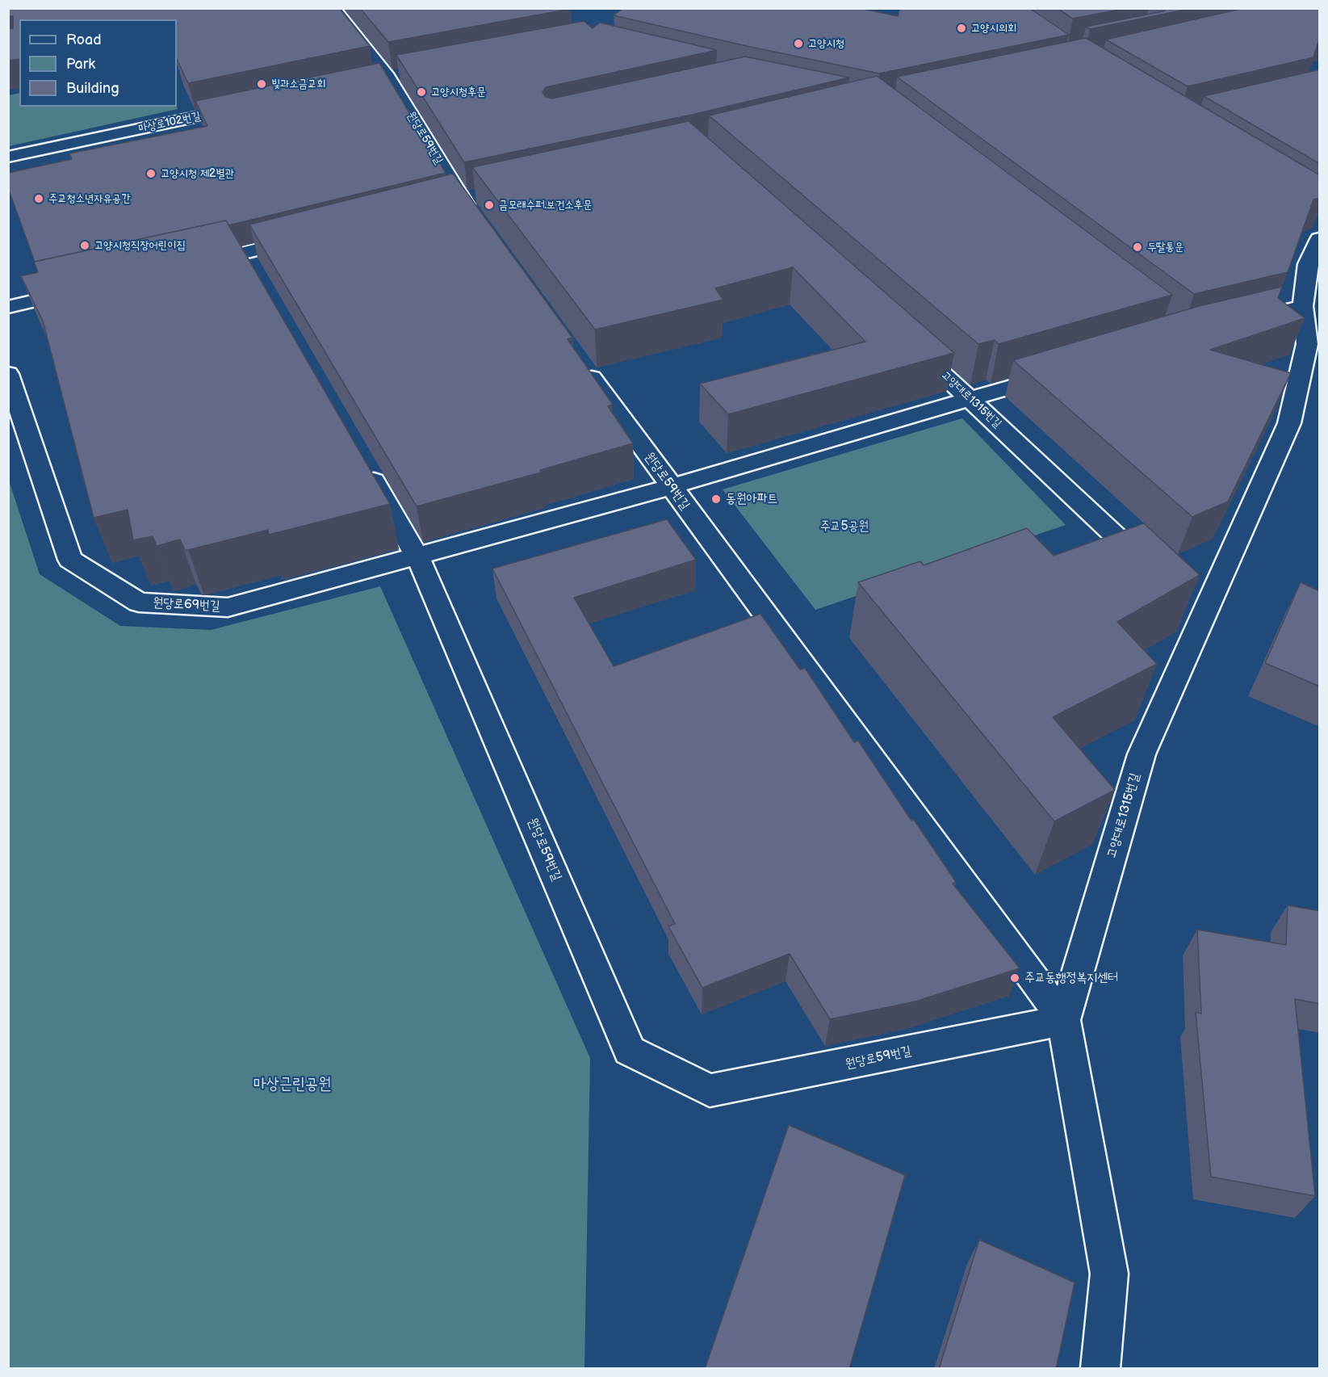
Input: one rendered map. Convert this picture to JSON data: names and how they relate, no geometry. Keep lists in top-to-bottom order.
{
  "streets": {
    "street": [
      "마상로102번길",
      "원당로59번길",
      "고양대로1315번길",
      "원당로69번길"
    ]
  },
  "crossings": [
    ["원당로59번길", "고양대로1315번길"],
    ["원당로59번길", "원당로69번길"],
    ["고양대로1315번길", "원당로69번길"]
  ],
  "parks": ["주교5공원", "마상근린공원"],
  "places": [
    "고양시의회",
    "고양시청",
    "빛과소금교회",
    "고양시청후문",
    "고양시청 제2별관",
    "주교청소년자유공간",
    "금모래수퍼.보건소후문",
    "고양시청직장어린이집",
    "두딸통운",
    "동원아파트",
    "주교동행정복지센터"
  ],
  "legend": ["Road", "Park", "Building"]
}
